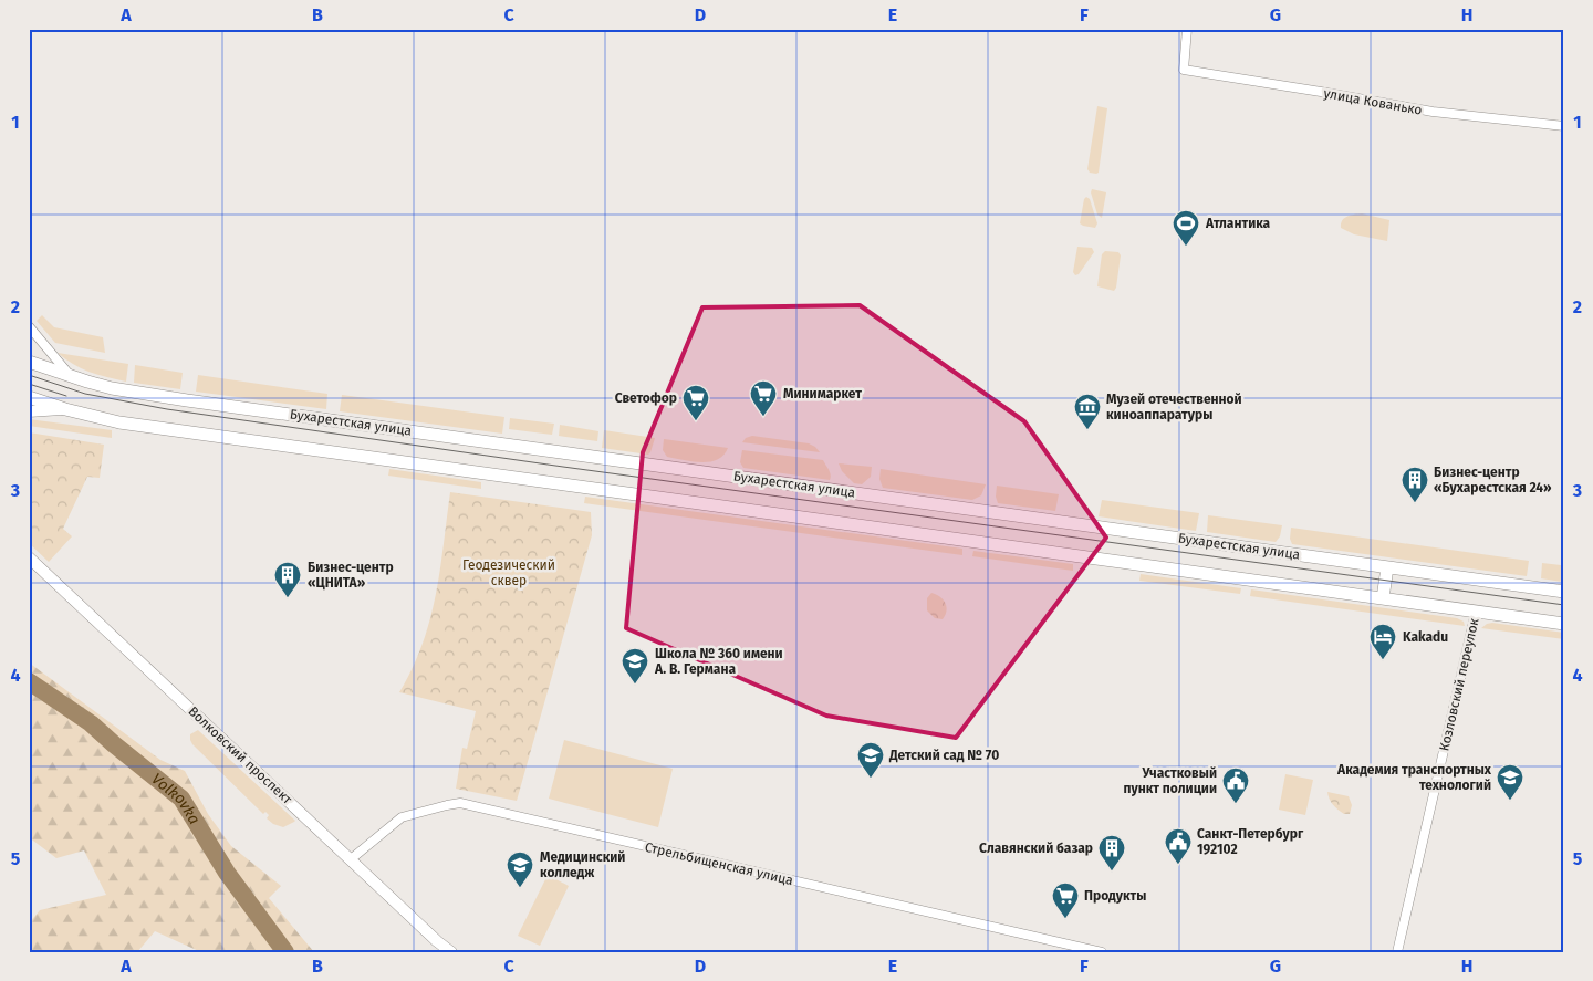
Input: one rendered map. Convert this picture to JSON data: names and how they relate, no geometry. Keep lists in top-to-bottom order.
{
  "streets": {
    "main road": ["Бухарестская улица"],
    "street": [
      "улица Кованько",
      "Козловский переулок",
      "Волковский проспект",
      "Стрельбищенская улица"
    ]
  },
  "crossings": [
    ["Волковский проспект", "Стрельбищенская улица"]
  ],
  "water": ["Volkovka"],
  "parks": ["Геодезический сквер"],
  "places": {
    "sports": ["Атлантика"],
    "supermarket": ["Минимаркет", "Светофор", "Продукты"],
    "museum": ["Музей отечественной киноаппаратуры"],
    "building": ["Бизнес-центр «Бухарестская 24»", "Бизнес-центр «ЦНИТА»", "Славянский базар"],
    "hotel": ["Kakadu"],
    "school or university": [
      "Школа № 360 имени А. В. Германа",
      "Детский сад № 70",
      "Академия транспортных технологий",
      "Медицинский колледж"
    ],
    "public building": ["Участковый пункт полиции", "Санкт-Петербург 192102"]
  },
  "grid": {
    "columns": [
      "A",
      "B",
      "C",
      "D",
      "E",
      "F",
      "G",
      "H"
    ],
    "rows": [
      "1",
      "2",
      "3",
      "4",
      "5"
    ]
  }
}
